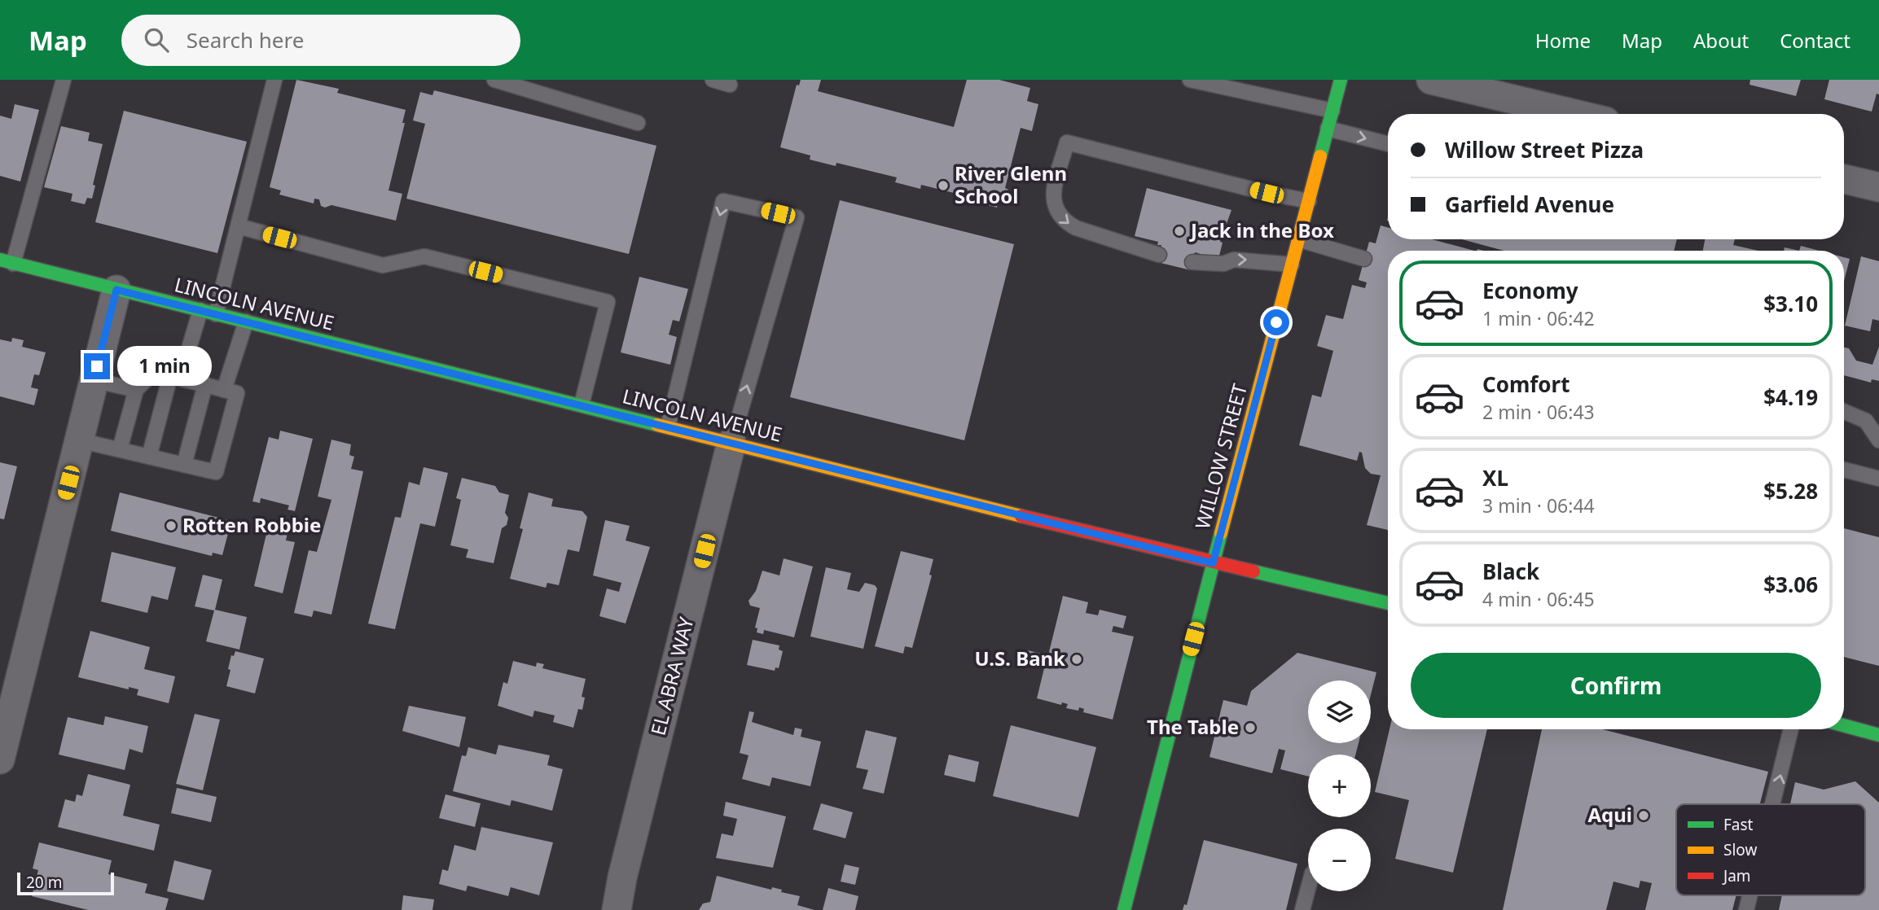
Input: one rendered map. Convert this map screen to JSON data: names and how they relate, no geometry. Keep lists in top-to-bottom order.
{
  "streets": {
    "main road": ["LINCOLN AVENUE", "WILLOW STREET"],
    "street": ["EL ABRA WAY"]
  },
  "crossings": [
    ["LINCOLN AVENUE", "WILLOW STREET"],
    ["LINCOLN AVENUE", "EL ABRA WAY"]
  ],
  "places": [
    "River Glenn School",
    "Jack in the Box",
    "Rotten Robbie",
    "U.S. Bank",
    "The Table",
    "Aqui"
  ],
  "legend": ["Fast", "Slow", "Jam"],
  "scale_bar": "20 m",
  "page": {
    "header": "Map",
    "search": "Search here",
    "nav": [
      "Home",
      "Map",
      "About",
      "Contact"
    ],
    "banner": ["Willow Street Pizza", "Garfield Avenue"],
    "list": [
      {
        "name": "Economy",
        "note": "1 min · 06:42",
        "value": "$3.10"
      },
      {
        "name": "Comfort",
        "note": "2 min · 06:43",
        "value": "$4.19"
      },
      {
        "name": "XL",
        "note": "3 min · 06:44",
        "value": "$5.28"
      },
      {
        "name": "Black",
        "note": "4 min · 06:45",
        "value": "$3.06"
      }
    ],
    "bubble": "1 min",
    "buttons": "Confirm",
    "map_buttons": ["+", "−"],
    "scale": "20 m"
  }
}
